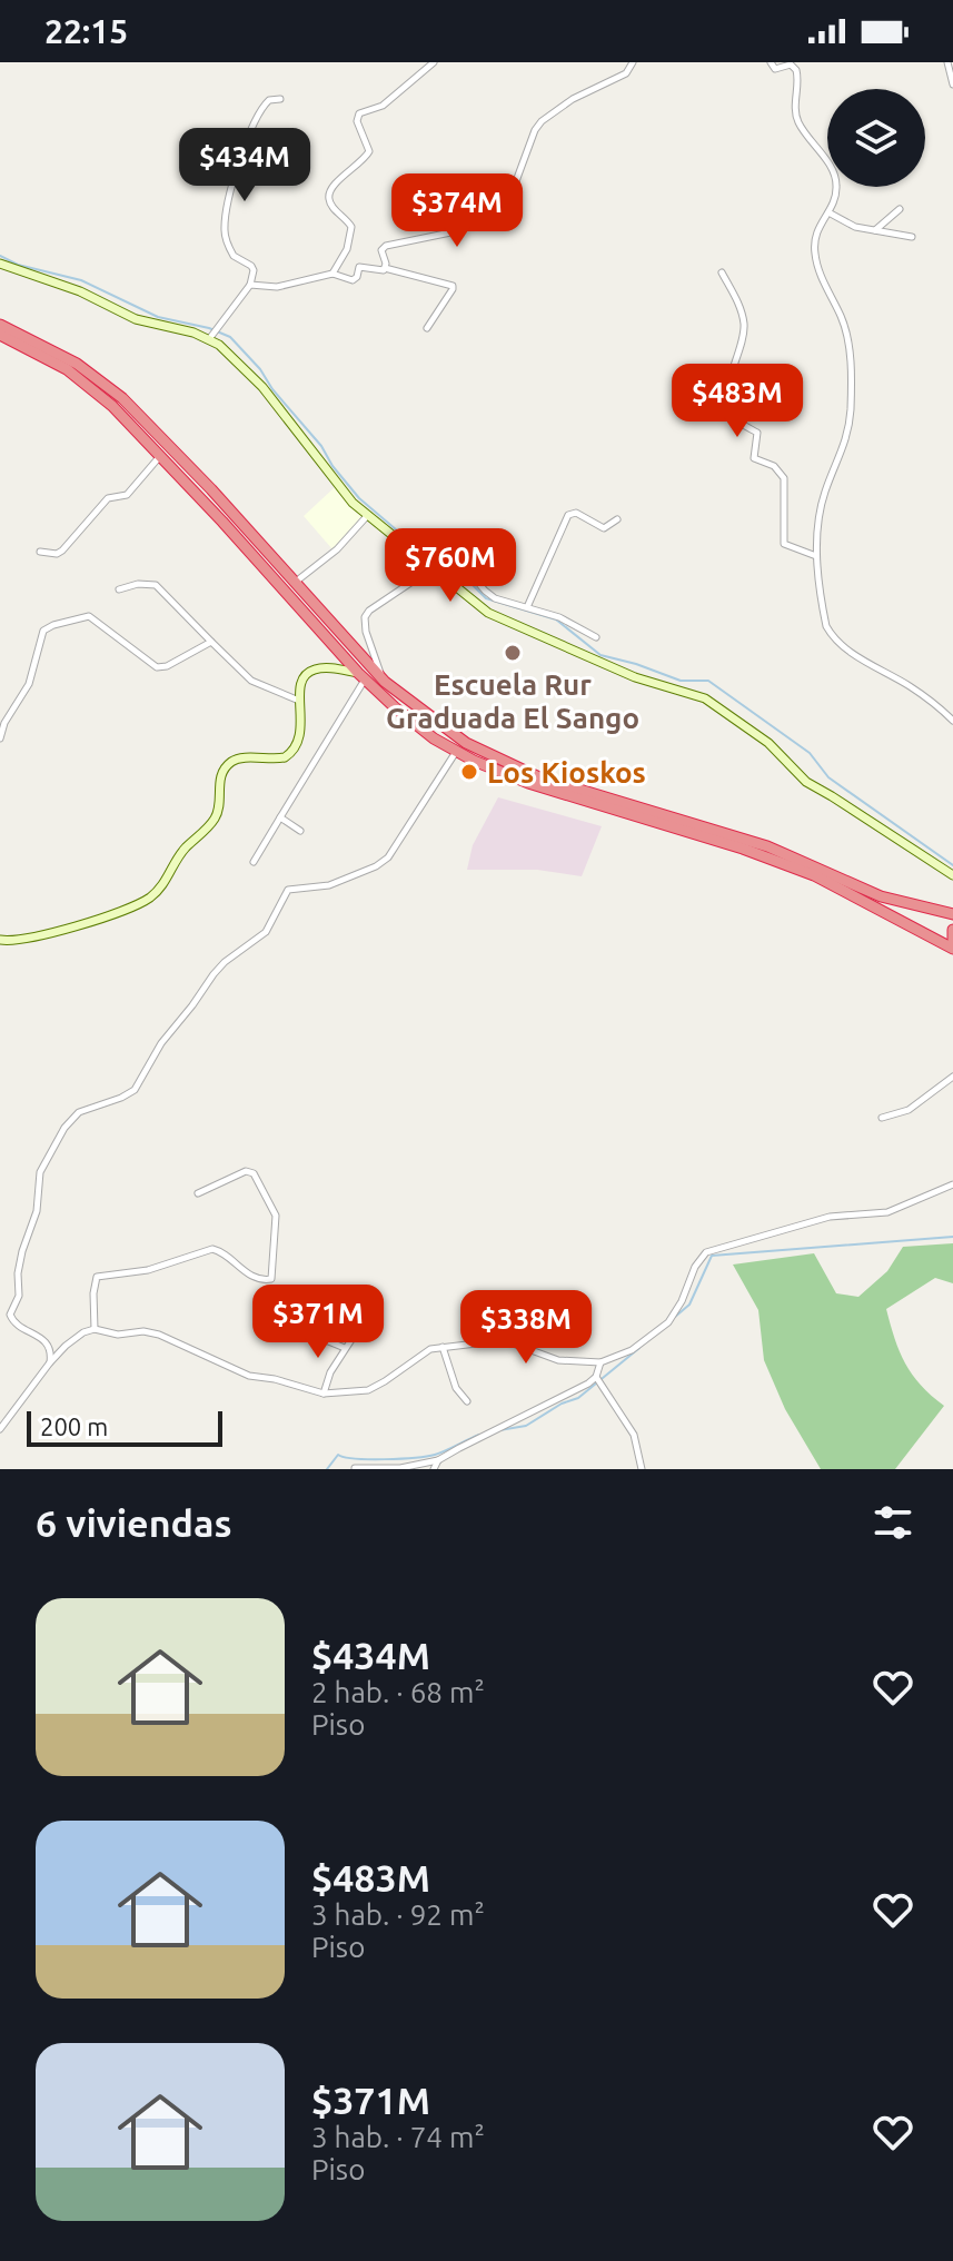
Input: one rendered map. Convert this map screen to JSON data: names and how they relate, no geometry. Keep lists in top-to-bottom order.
{
  "places": ["Escuela Rur Graduada El Sango", "Los Kioskos"],
  "scale_bar": "200 m",
  "page": {
    "status": "22:15",
    "price": [
      "$434M",
      "$374M",
      "$483M",
      "$760M",
      "$371M",
      "$338M"
    ],
    "scale": "200 m",
    "heading": "6 viviendas",
    "list": [
      {
        "name": "$434M",
        "note": "2 hab. · 68 m² · Piso"
      },
      {
        "name": "$483M",
        "note": "3 hab. · 92 m² · Piso"
      },
      {
        "name": "$371M",
        "note": "3 hab. · 74 m² · Piso"
      }
    ]
  }
}
